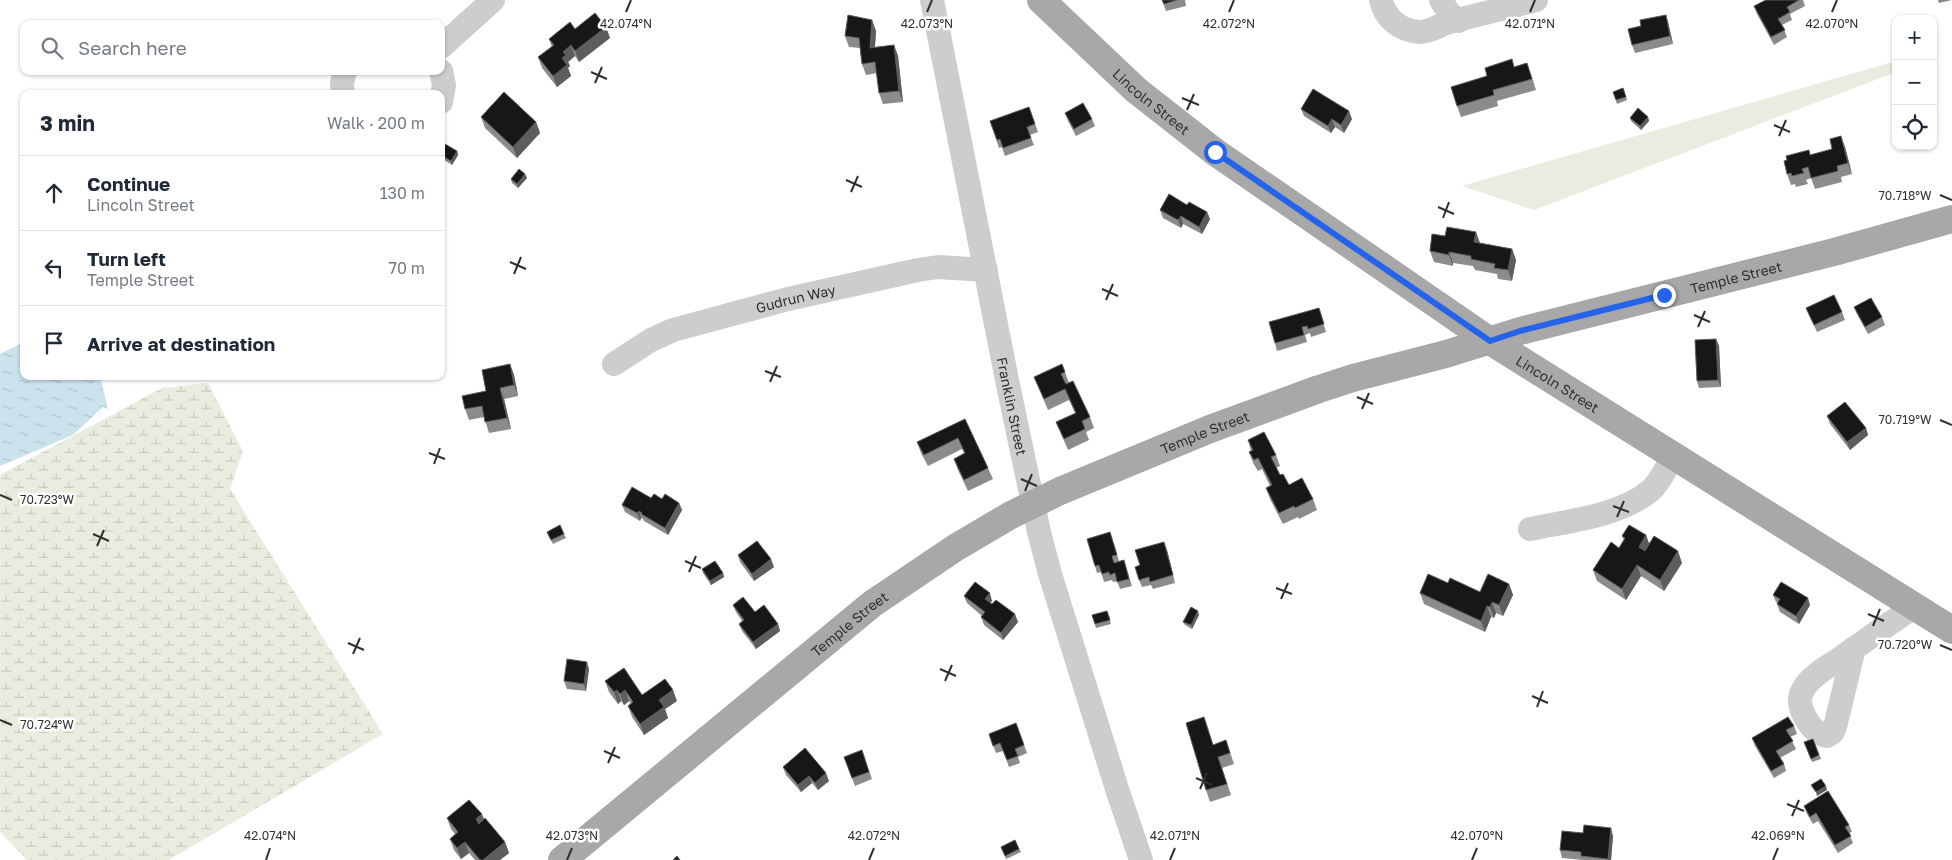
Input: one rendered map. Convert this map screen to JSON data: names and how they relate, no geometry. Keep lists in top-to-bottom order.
{
  "streets": {
    "main road": ["Lincoln Street", "Temple Street"],
    "street": ["Gudrun Way", "Franklin Street"]
  },
  "crossings": [
    ["Lincoln Street", "Temple Street"],
    ["Temple Street", "Franklin Street"],
    ["Gudrun Way", "Franklin Street"]
  ],
  "page": {
    "map_buttons": ["+", "−"],
    "search": "Search here",
    "heading": ["3 min", "Walk · 200 m"],
    "list": [
      ["Continue", "Lincoln Street", "130 m"],
      ["Turn left", "Temple Street", "70 m"],
      "Arrive at destination"
    ]
  },
  "coordinates": [
    "42.074°N",
    "42.073°N",
    "42.072°N",
    "42.071°N",
    "42.070°N",
    "70.718°W",
    "70.719°W",
    "70.723°W",
    "70.720°W",
    "70.724°W",
    "42.069°N"
  ]
}
